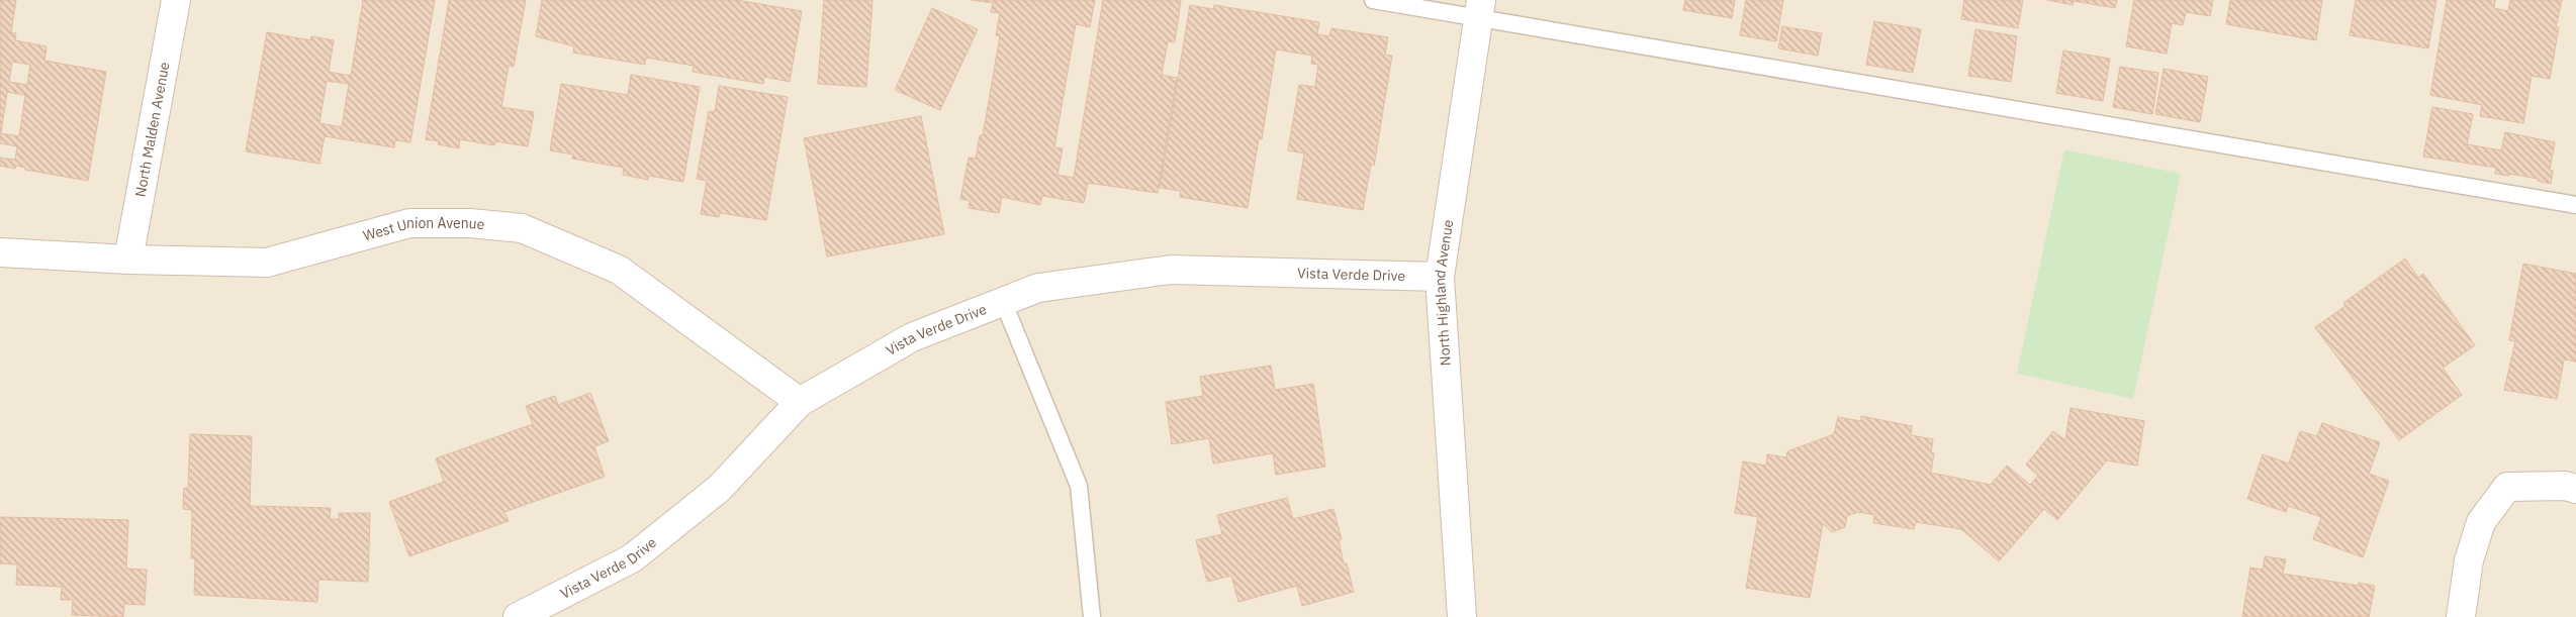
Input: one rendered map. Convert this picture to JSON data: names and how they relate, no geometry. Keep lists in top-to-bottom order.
{
  "streets": {
    "street": [
      "North Malden Avenue",
      "West Union Avenue",
      "Vista Verde Drive",
      "North Highland Avenue"
    ]
  },
  "crossings": [
    ["North Malden Avenue", "West Union Avenue"],
    ["West Union Avenue", "Vista Verde Drive"],
    ["Vista Verde Drive", "North Highland Avenue"]
  ]
}
